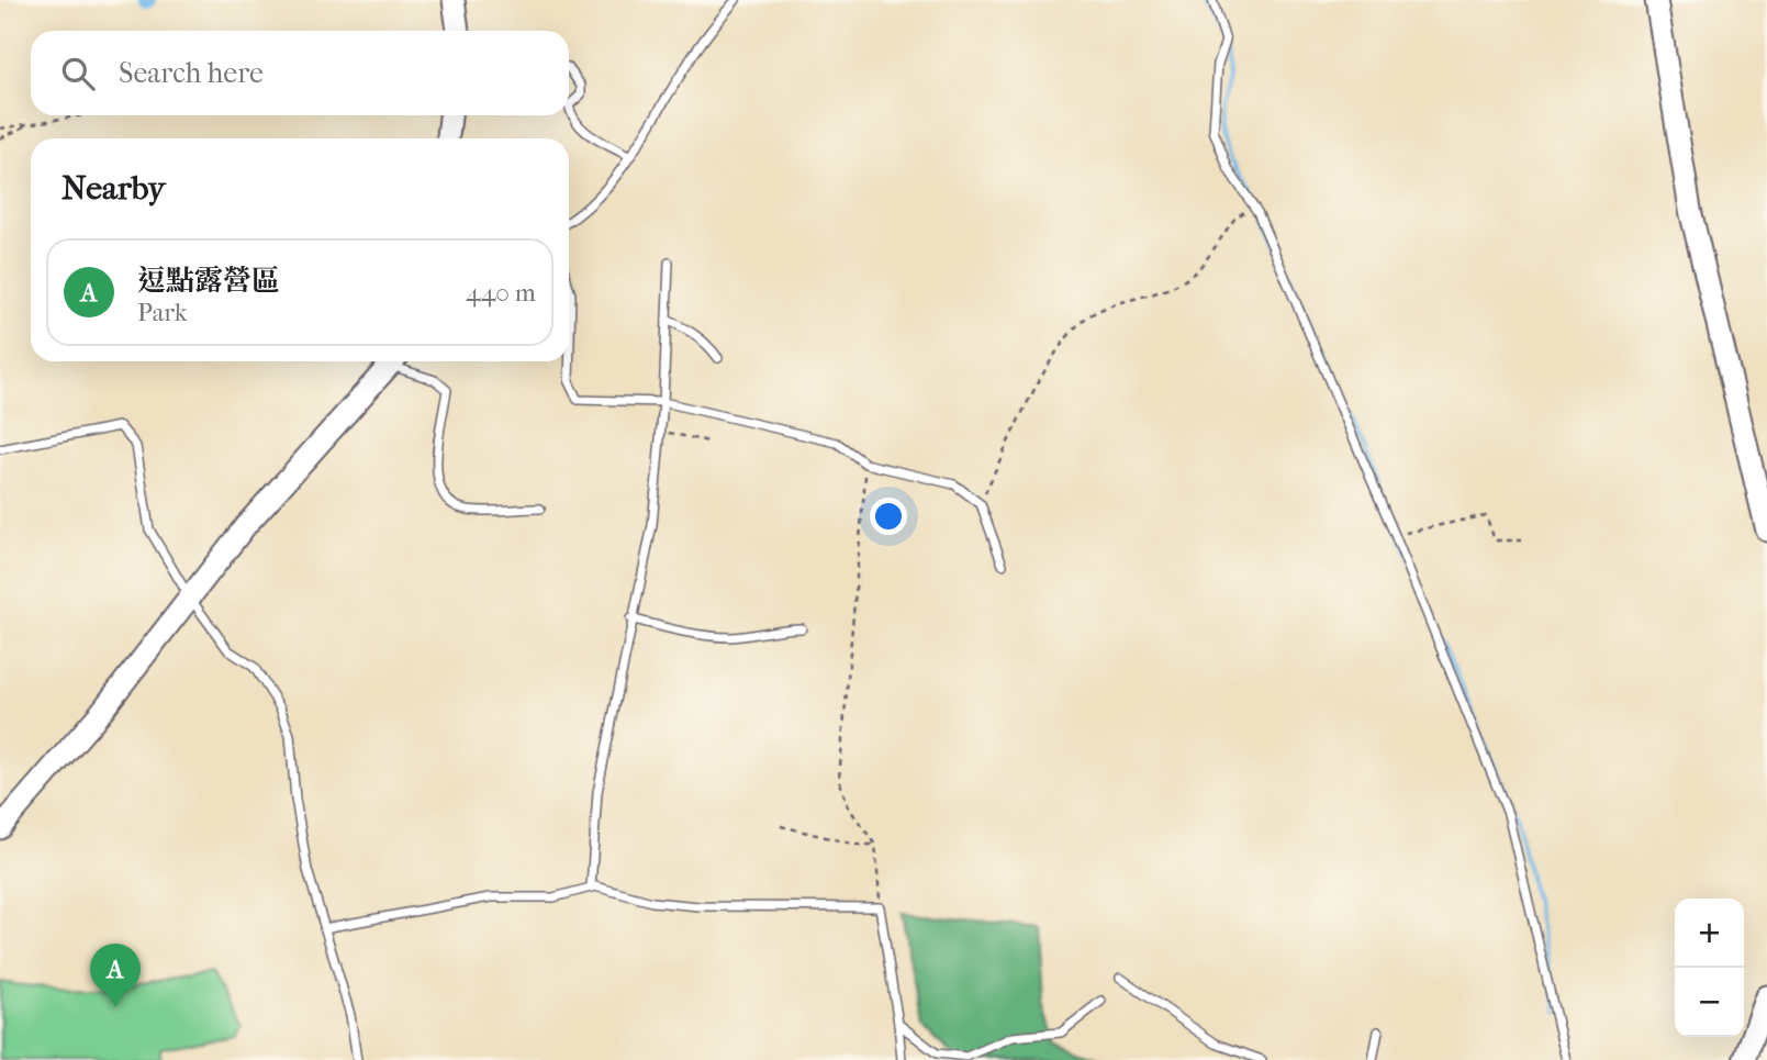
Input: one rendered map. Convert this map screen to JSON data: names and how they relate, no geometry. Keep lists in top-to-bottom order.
{
  "page": {
    "search": "Search here",
    "heading": "Nearby",
    "list": [
      {
        "mark": "A",
        "name": "逗點露營區",
        "note": "Park",
        "value": "440 m"
      }
    ],
    "map_buttons": ["+", "−"],
    "pins": "A"
  }
}
